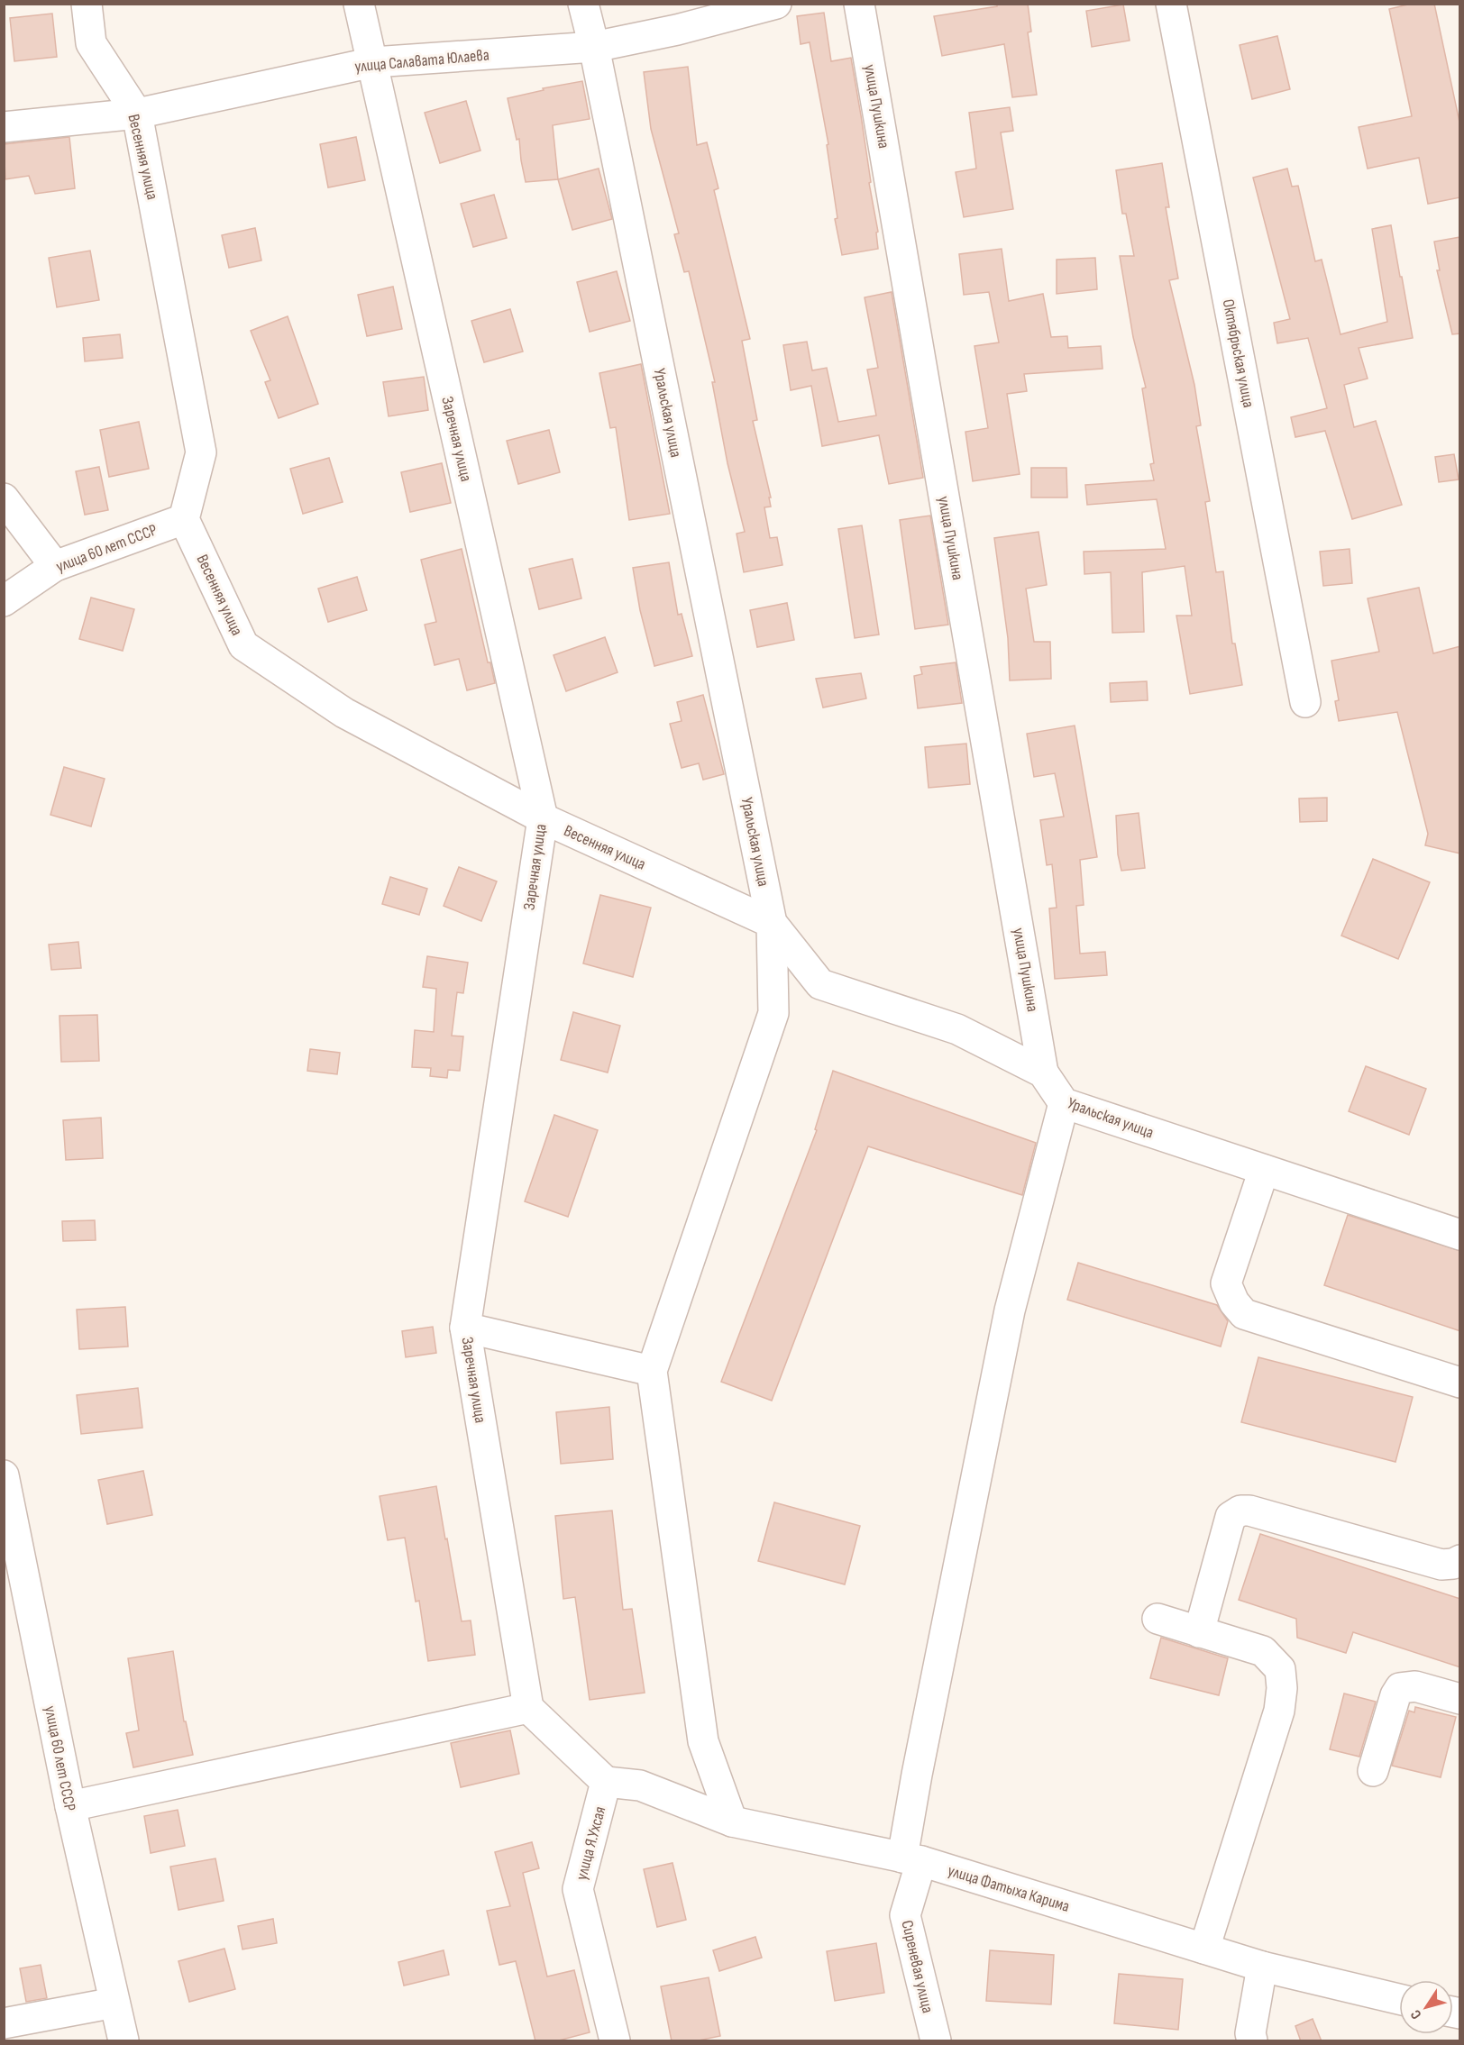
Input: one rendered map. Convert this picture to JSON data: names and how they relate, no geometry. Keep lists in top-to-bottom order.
{
  "streets": {
    "street": [
      "улица Салавата Юлаева",
      "улица Пушкина",
      "Весенняя улица",
      "Октябрьская улица",
      "Уральская улица",
      "Заречная улица",
      "улица 60 лет СССР",
      "улица Я.Ухсая",
      "улица Фатыха Карима",
      "Сиреневая улица"
    ]
  },
  "crossings": [
    ["улица Салавата Юлаева", "Весенняя улица"],
    ["улица Салавата Юлаева", "Уральская улица"],
    ["улица Салавата Юлаева", "Заречная улица"],
    ["улица Пушкина", "Уральская улица"],
    ["Весенняя улица", "Уральская улица"],
    ["Весенняя улица", "Заречная улица"],
    ["Весенняя улица", "улица 60 лет СССР"],
    ["Уральская улица", "Сиреневая улица"],
    ["улица Я.Ухсая", "улица Фатыха Карима"],
    ["улица Фатыха Карима", "Сиреневая улица"]
  ],
  "north": "bottom left"
}
